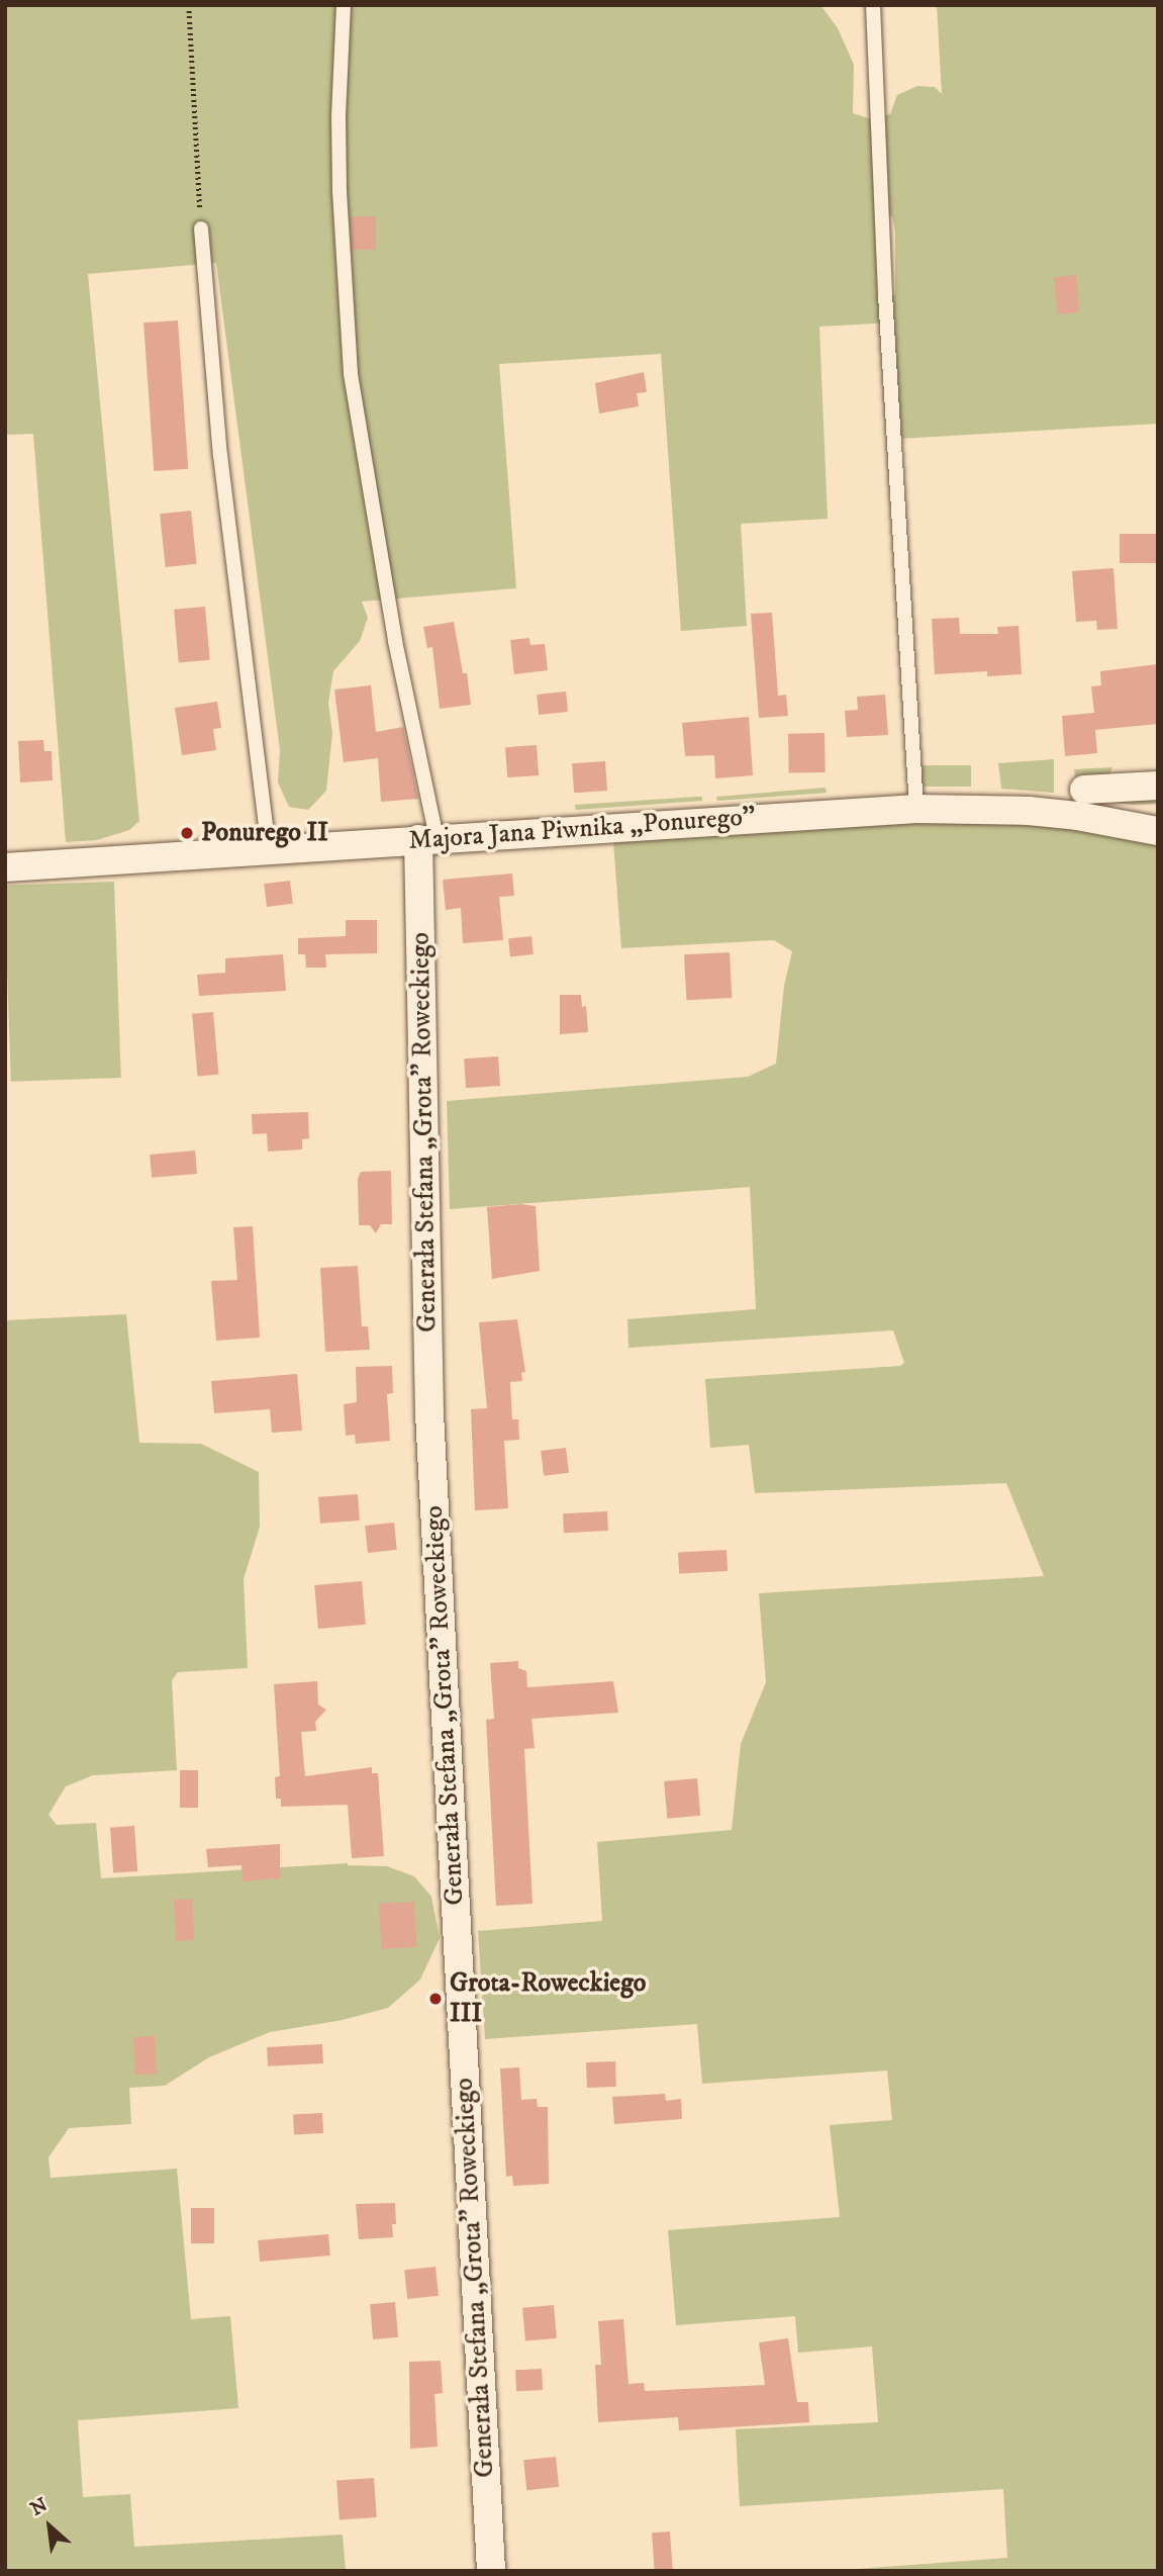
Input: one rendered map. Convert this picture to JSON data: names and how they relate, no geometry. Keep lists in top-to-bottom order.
{
  "streets": {
    "street": ["Majora Jana Piwnika „Ponurego”", "Generała Stefana „Grota” Roweckiego"]
  },
  "crossings": [
    ["Majora Jana Piwnika „Ponurego”", "Generała Stefana „Grota” Roweckiego"]
  ],
  "places": ["Ponurego II", "Grota-Roweckiego III"],
  "north": "top left"
}
